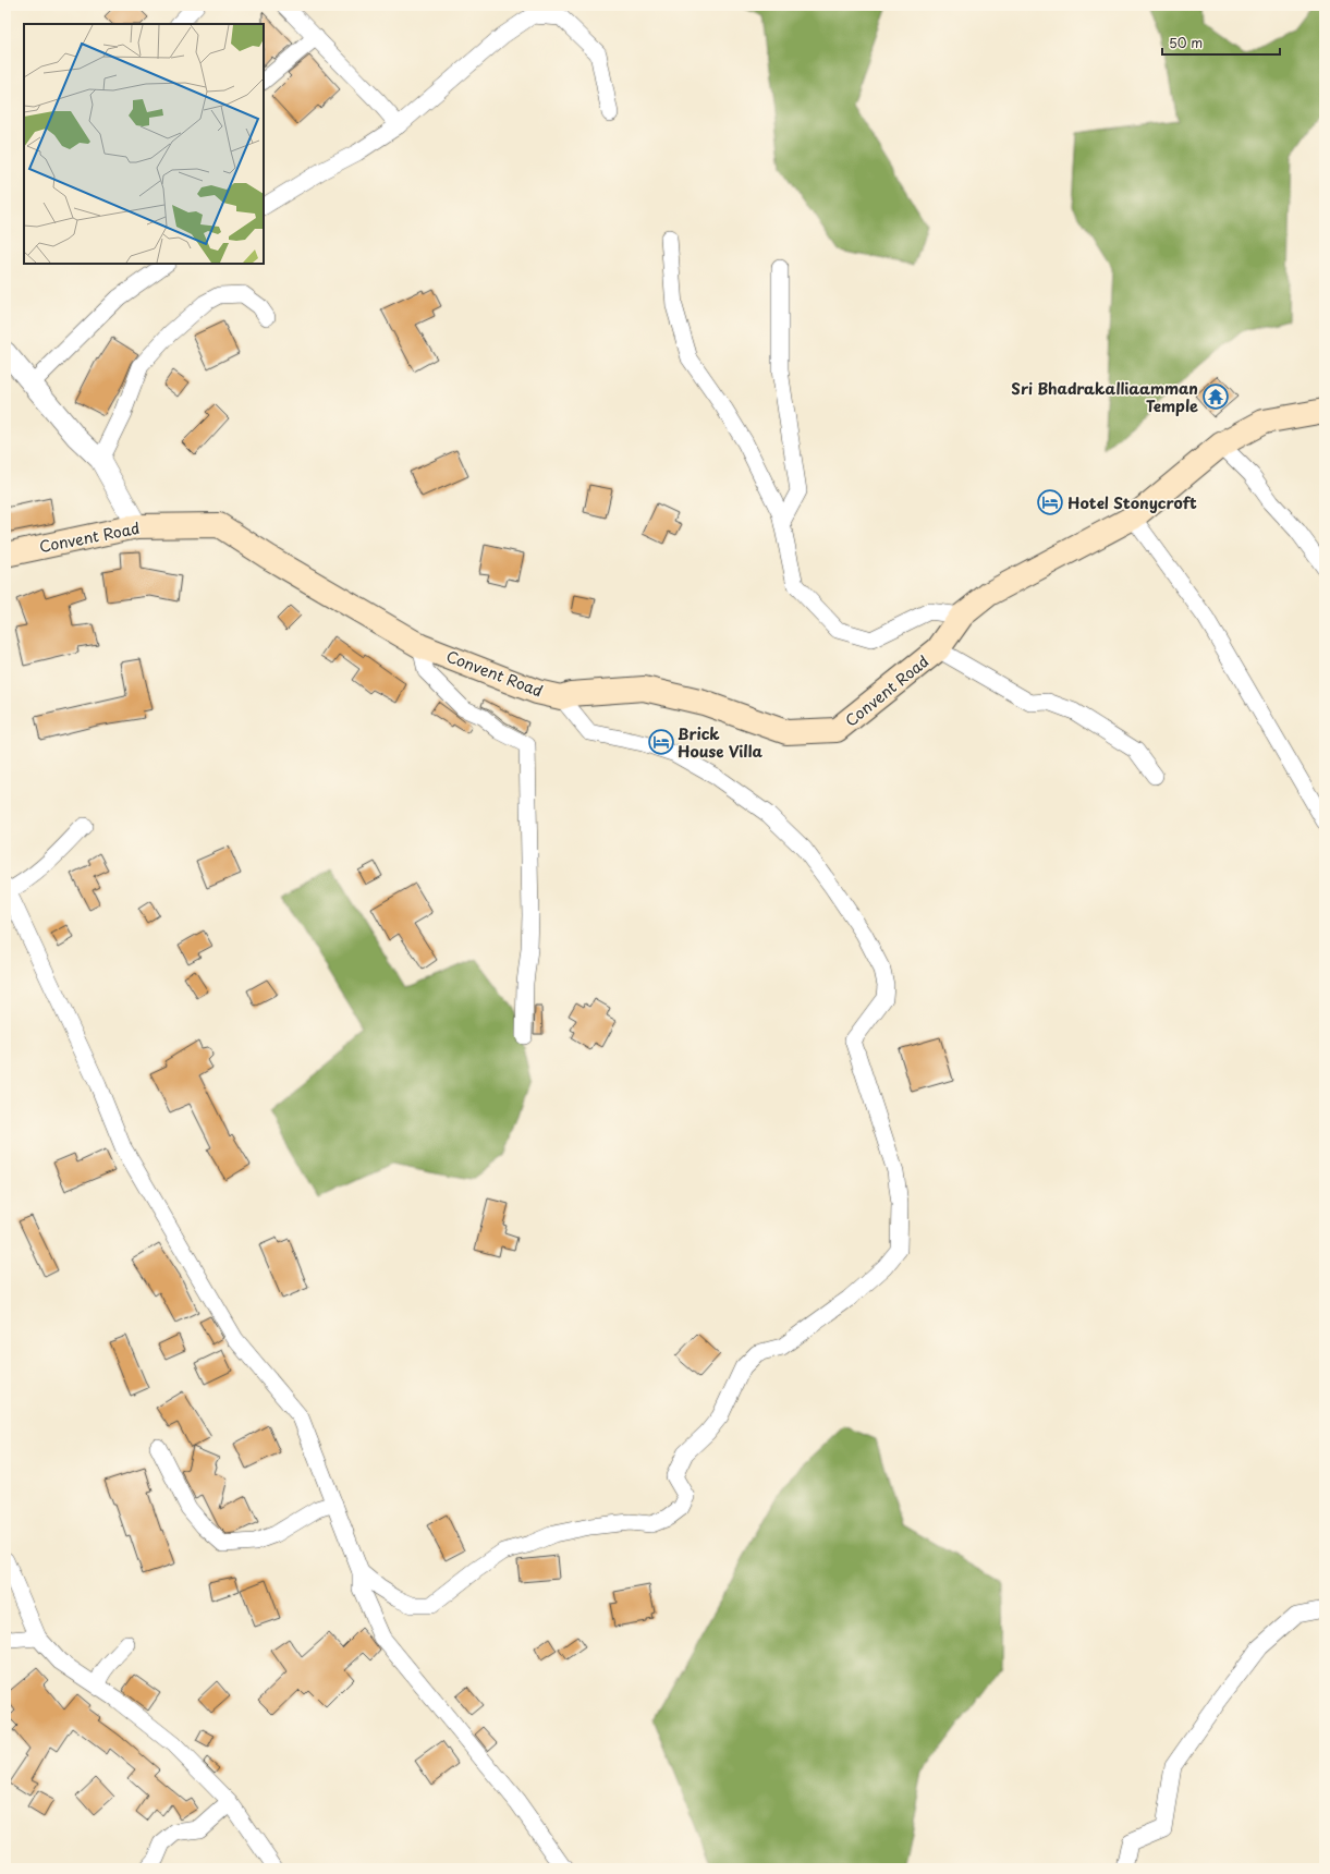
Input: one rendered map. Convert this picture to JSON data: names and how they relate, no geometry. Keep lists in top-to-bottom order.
{
  "streets": {
    "main road": ["Convent Road"]
  },
  "places": {
    "temple": ["Sri Bhadrakalliaamman Temple"],
    "hotel": ["Hotel Stonycroft", "Brick House Villa"]
  },
  "scale_bar": "50 m"
}
